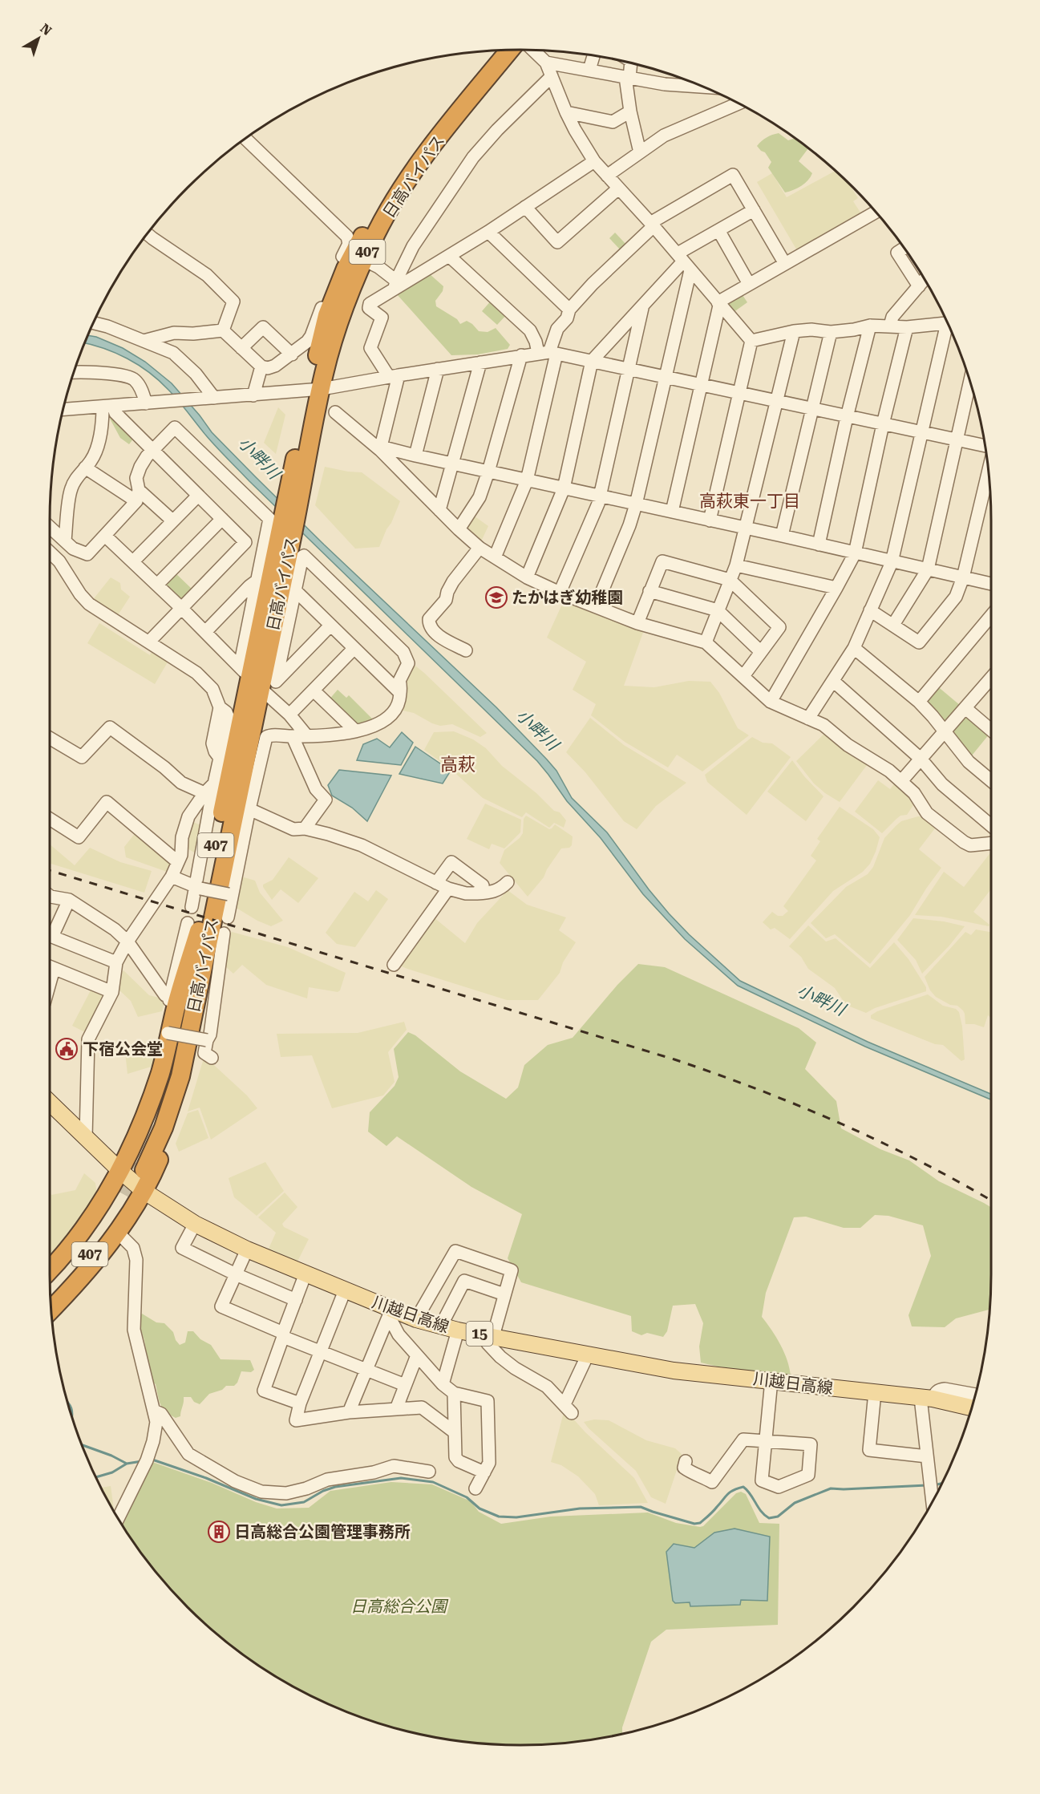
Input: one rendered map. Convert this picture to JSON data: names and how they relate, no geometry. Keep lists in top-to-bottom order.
{
  "streets": {
    "highway": ["日高バイパス", "407"],
    "main road": ["川越日高線", "15"]
  },
  "crossings": [
    ["日高バイパス", "407"],
    ["日高バイパス", "川越日高線"],
    ["407", "川越日高線"]
  ],
  "districts": ["高萩東一丁目", "高萩"],
  "water": ["小畔川"],
  "parks": ["日高総合公園"],
  "places": {
    "school or university": ["たかはぎ幼稚園"],
    "public building": ["下宿公会堂"],
    "building": ["日高総合公園管理事務所"]
  },
  "north": "top right"
}
